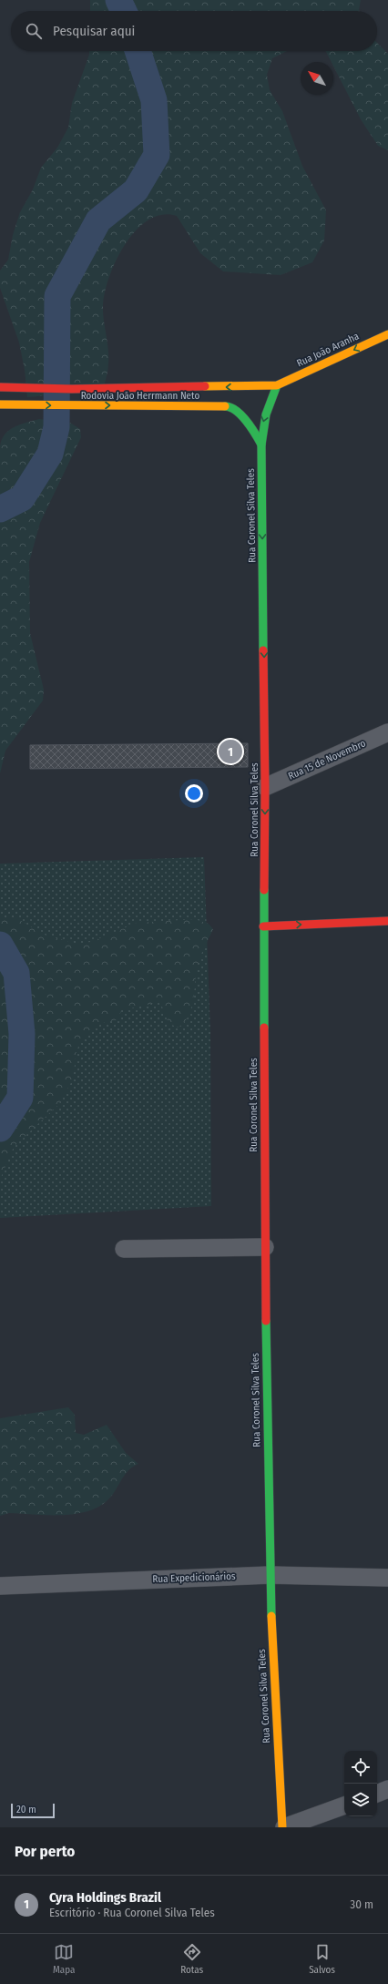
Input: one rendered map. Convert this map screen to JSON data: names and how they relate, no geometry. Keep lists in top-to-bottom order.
{
  "streets": {
    "main road": ["Rua João Aranha", "Rodovia João Herrmann Neto", "Rua Coronel Silva Teles"],
    "street": ["Rua 15 de Novembro", "Rua Expedicionários"]
  },
  "crossings": [
    ["Rua João Aranha", "Rodovia João Herrmann Neto"],
    ["Rua João Aranha", "Rua Coronel Silva Teles"],
    ["Rodovia João Herrmann Neto", "Rua Coronel Silva Teles"],
    ["Rua Coronel Silva Teles", "Rua 15 de Novembro"],
    ["Rua Coronel Silva Teles", "Rua Expedicionários"]
  ],
  "one_way": ["Rua João Aranha", "Rua Coronel Silva Teles"],
  "scale_bar": "20 m",
  "north": "top left",
  "page": {
    "search": "Pesquisar aqui",
    "pins": "1",
    "scale": "20 m",
    "heading": "Por perto",
    "list": [
      {
        "mark": "1",
        "name": "Cyra Holdings Brazil",
        "note": "Escritório · Rua Coronel Silva Teles",
        "value": "30 m"
      }
    ],
    "nav": ["Mapa", "Rotas", "Salvos"]
  }
}
